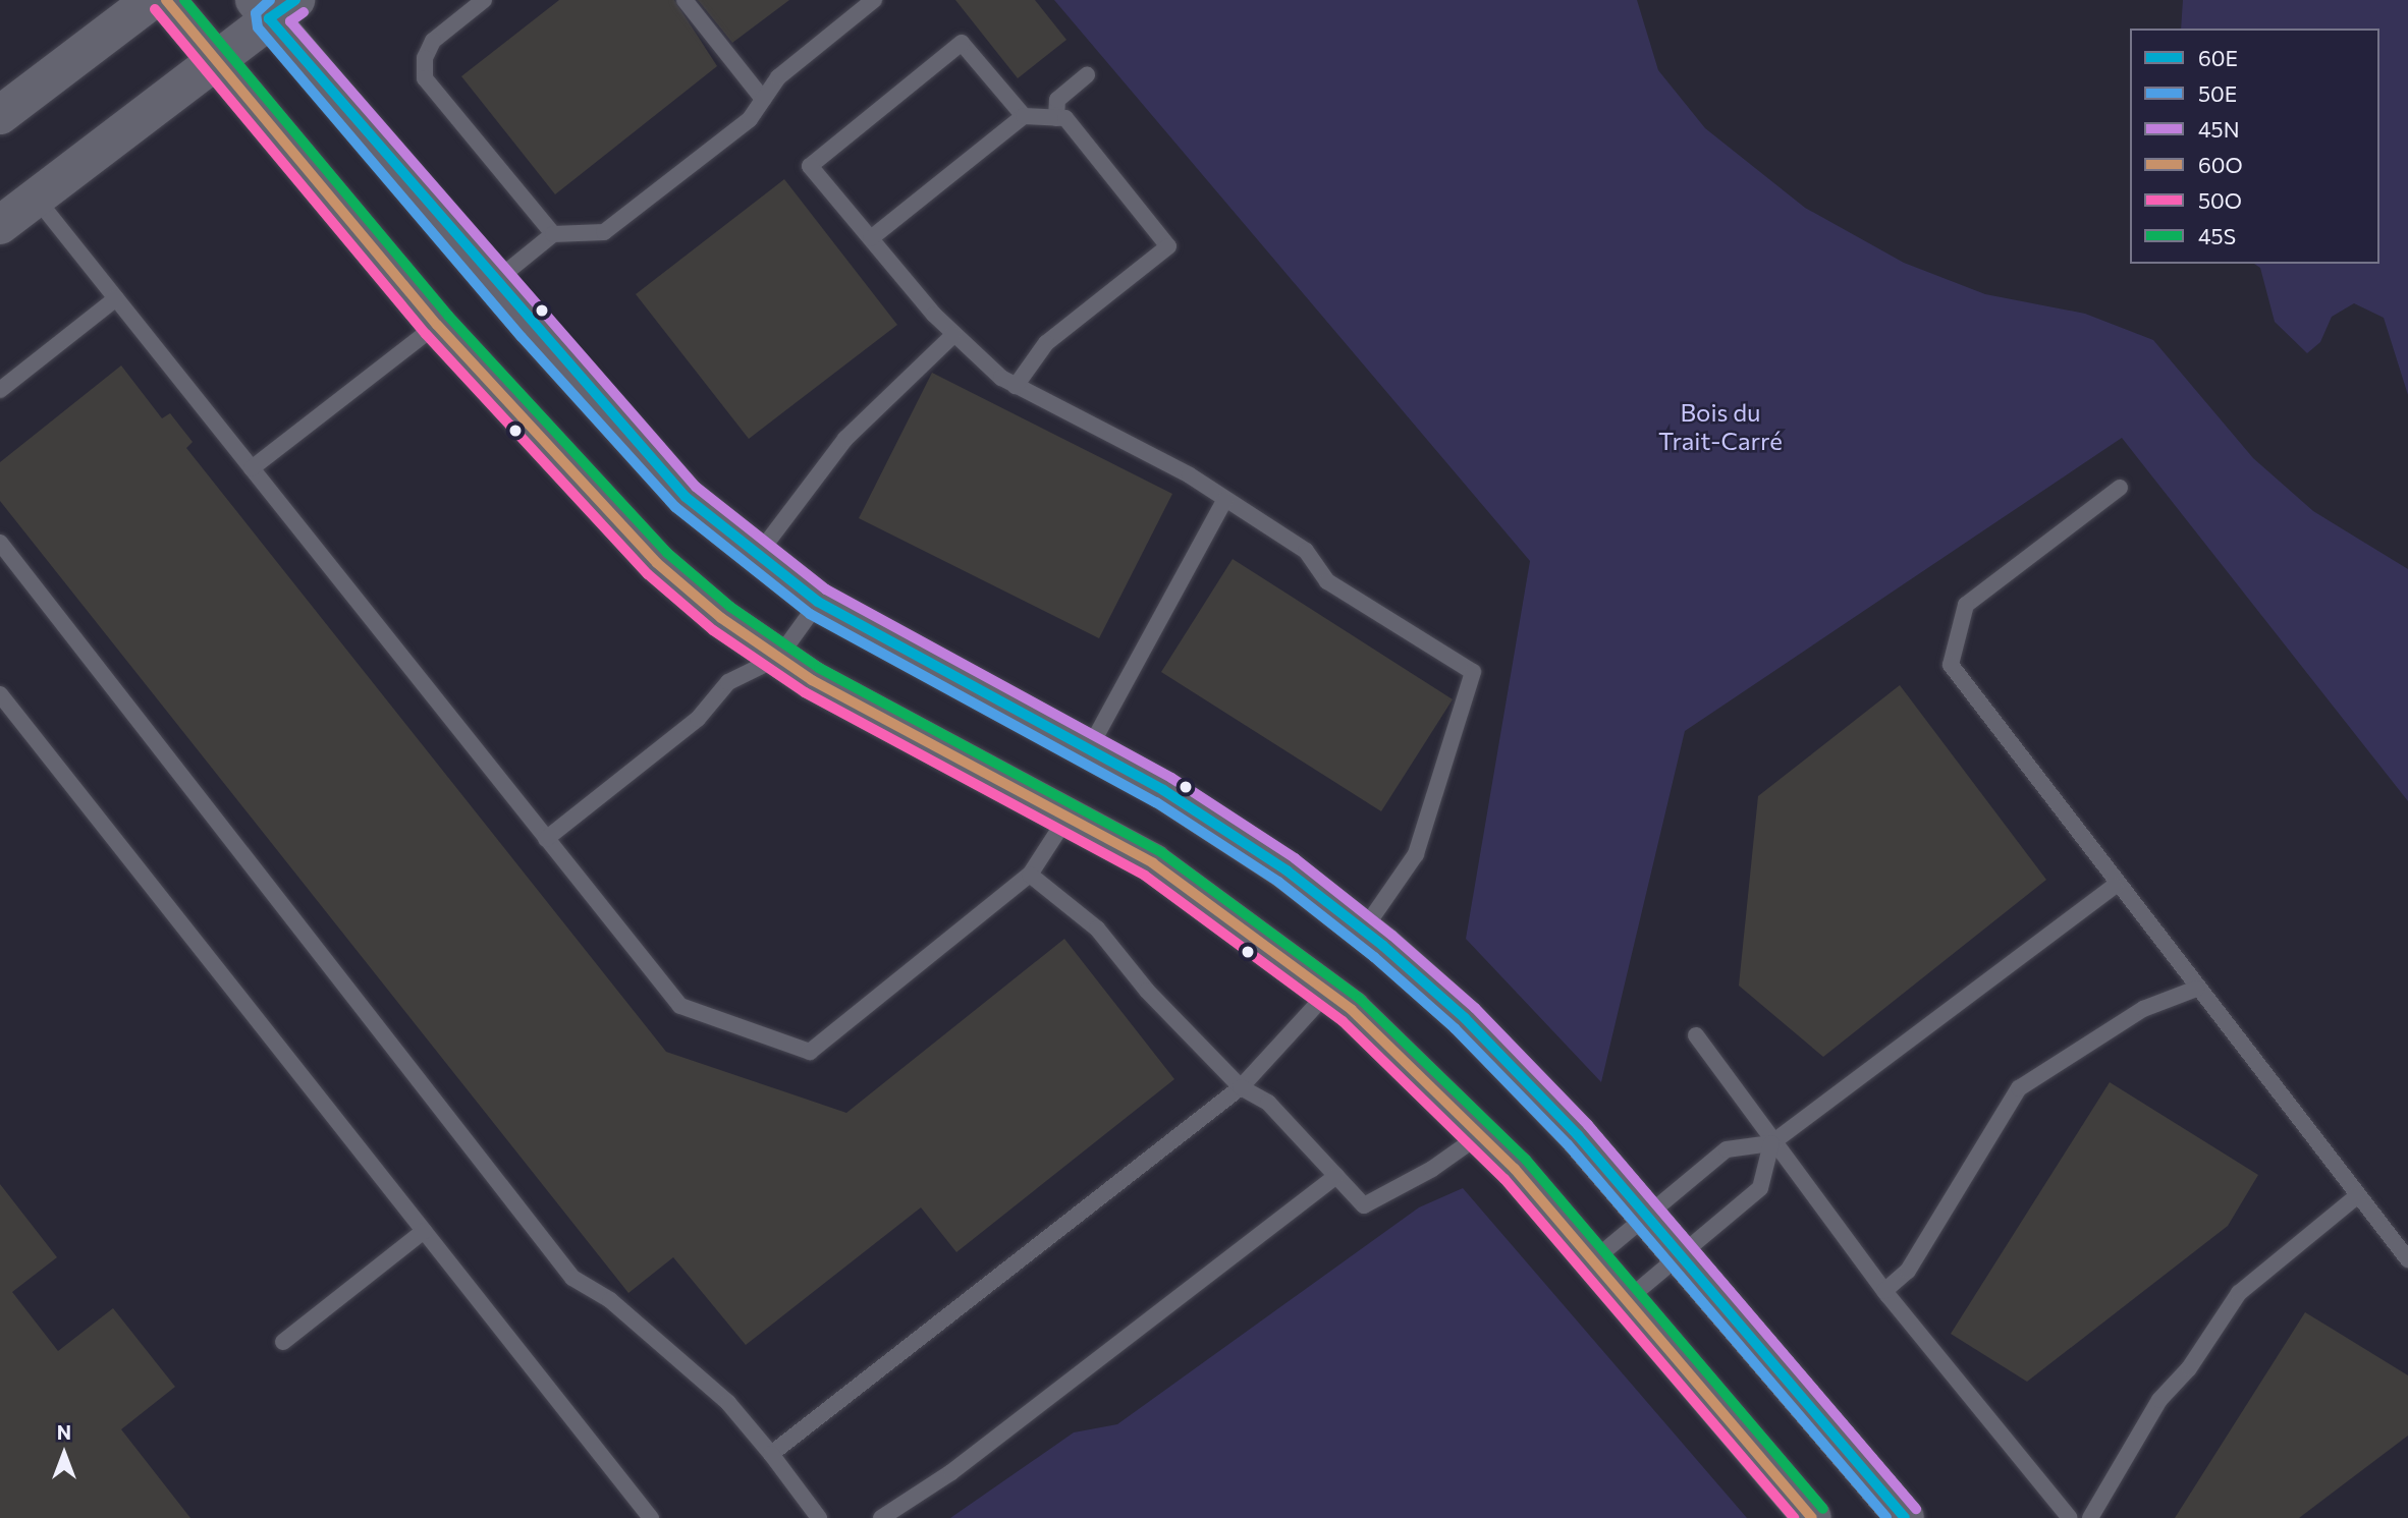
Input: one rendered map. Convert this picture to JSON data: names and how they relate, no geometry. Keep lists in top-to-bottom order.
{
  "parks": ["Bois du Trait-Carré"],
  "lines": [
    "transit line 60E",
    "transit line 50E",
    "transit line 60O",
    "transit line 45S",
    "transit line 50O",
    "transit line 45N"
  ],
  "legend": [
    "60E",
    "50E",
    "45N",
    "60O",
    "50O",
    "45S"
  ],
  "north": "top"
}
